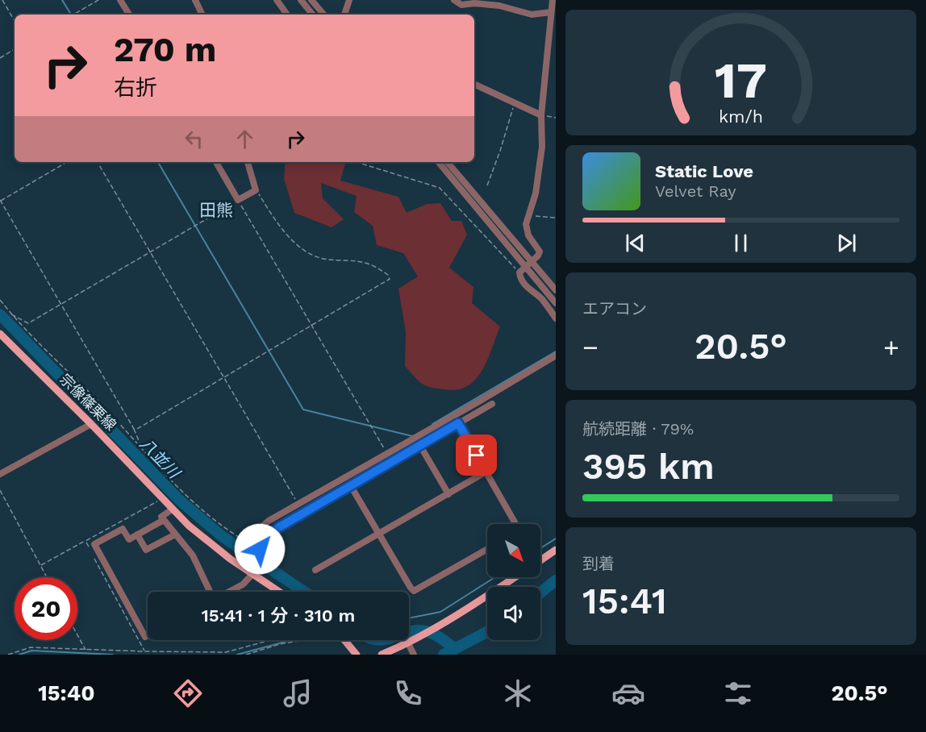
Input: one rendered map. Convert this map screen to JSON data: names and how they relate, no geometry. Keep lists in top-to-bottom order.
{
  "streets": {
    "main road": ["宗像篠栗線"]
  },
  "districts": ["田熊"],
  "water": ["八並川"],
  "north": "bottom right",
  "page": {
    "turn": ["270 m", "右折"],
    "song": ["Static Love", "Velvet Ray"],
    "tile": [
      "エアコン",
      ["航続距離 · 79%", "395 km"],
      ["到着", "15:41"]
    ],
    "heat": ["−", "20.5°", "+"],
    "limit": "20",
    "trip": "15:41 · 1 分 · 310 m",
    "tabs": ["15:40", "20.5°"],
    "gauge": ["17", "km/h"]
  }
}
